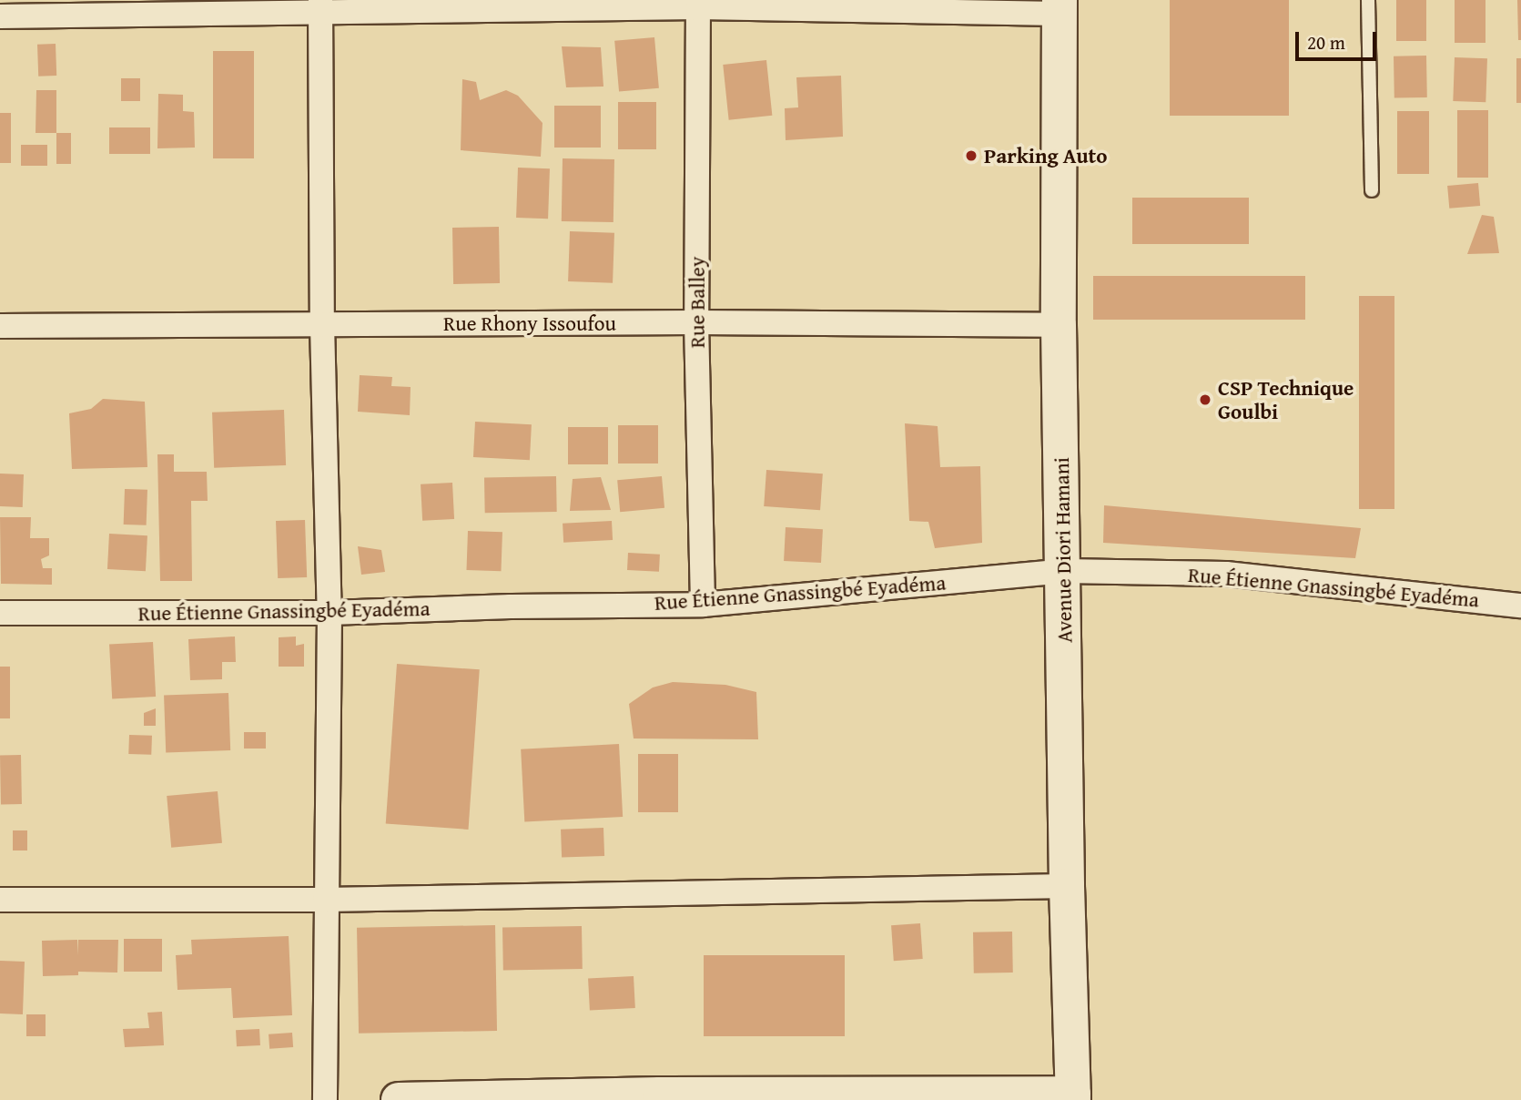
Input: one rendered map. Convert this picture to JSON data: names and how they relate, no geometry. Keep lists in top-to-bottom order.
{
  "streets": {
    "main road": ["Avenue Diori Hamani"],
    "street": ["Rue Balley", "Rue Rhony Issoufou", "Rue Étienne Gnassingbé Eyadéma"]
  },
  "crossings": [
    ["Rue Balley", "Rue Rhony Issoufou"],
    ["Rue Balley", "Rue Étienne Gnassingbé Eyadéma"],
    ["Rue Rhony Issoufou", "Avenue Diori Hamani"],
    ["Avenue Diori Hamani", "Rue Étienne Gnassingbé Eyadéma"]
  ],
  "places": ["Parking Auto", "CSP Technique Goulbi"],
  "scale_bar": "20 m"
}
